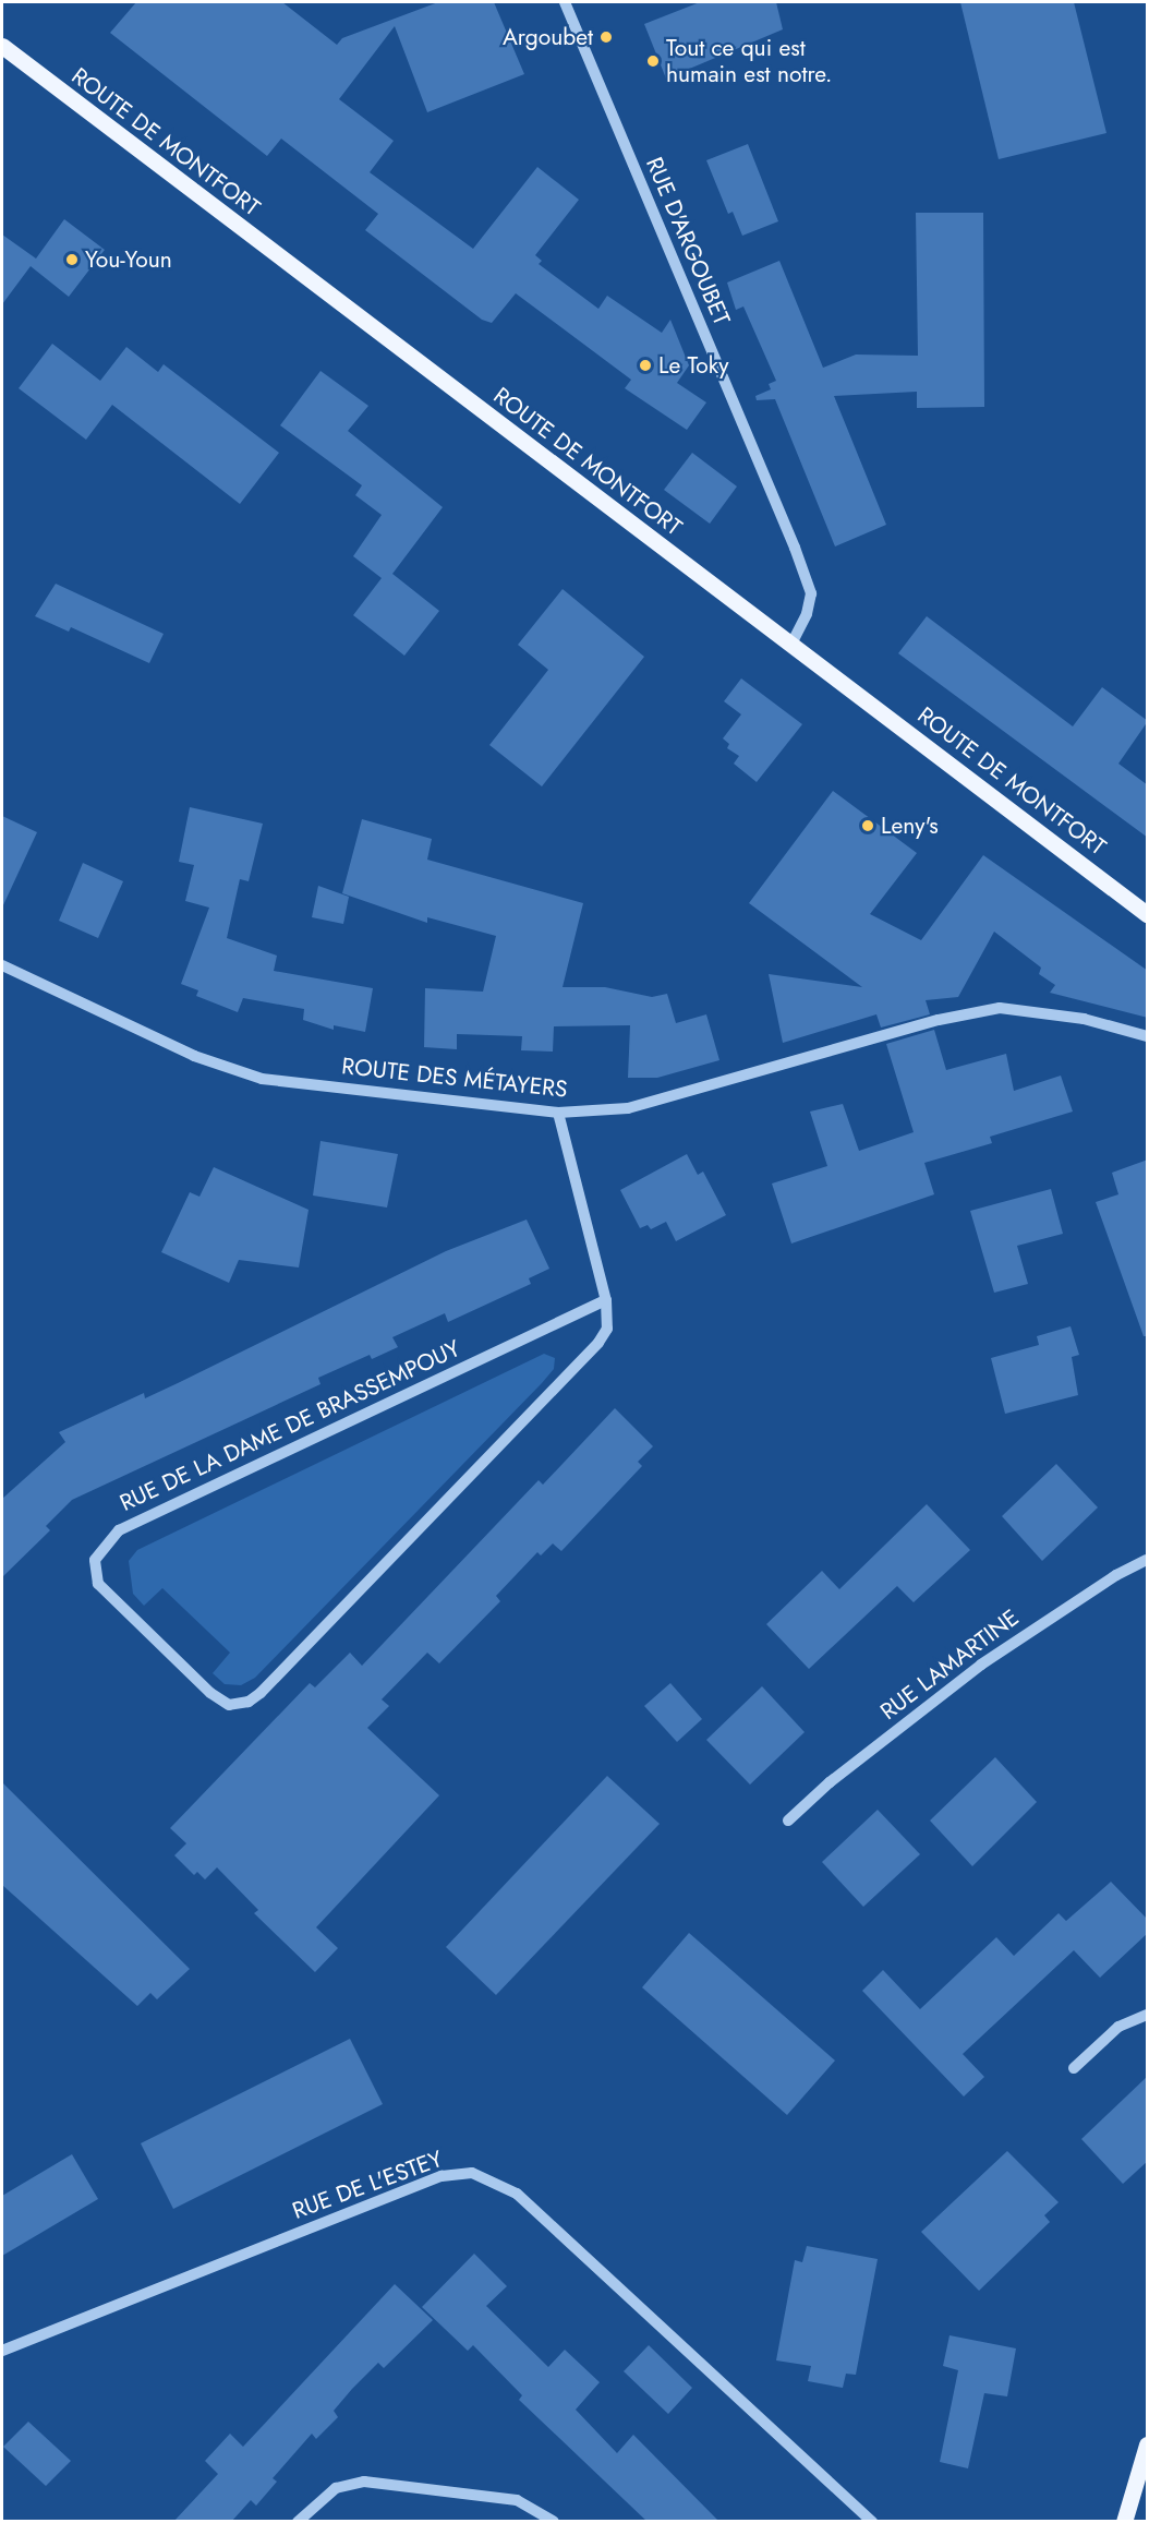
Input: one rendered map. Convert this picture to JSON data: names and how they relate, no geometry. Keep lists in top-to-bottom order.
{
  "streets": {
    "main road": ["ROUTE DE MONTFORT"],
    "street": [
      "RUE D'ARGOUBET",
      "ROUTE DES MÉTAYERS",
      "RUE DE LA DAME DE BRASSEMPOUY",
      "RUE LAMARTINE",
      "RUE DE L'ESTEY"
    ]
  },
  "crossings": [
    ["ROUTE DE MONTFORT", "RUE D'ARGOUBET"],
    ["ROUTE DES MÉTAYERS", "RUE DE LA DAME DE BRASSEMPOUY"]
  ],
  "places": [
    "Argoubet",
    "Tout ce qui est humain est notre.",
    "You-Youn",
    "Le Toky",
    "Leny's"
  ]
}
